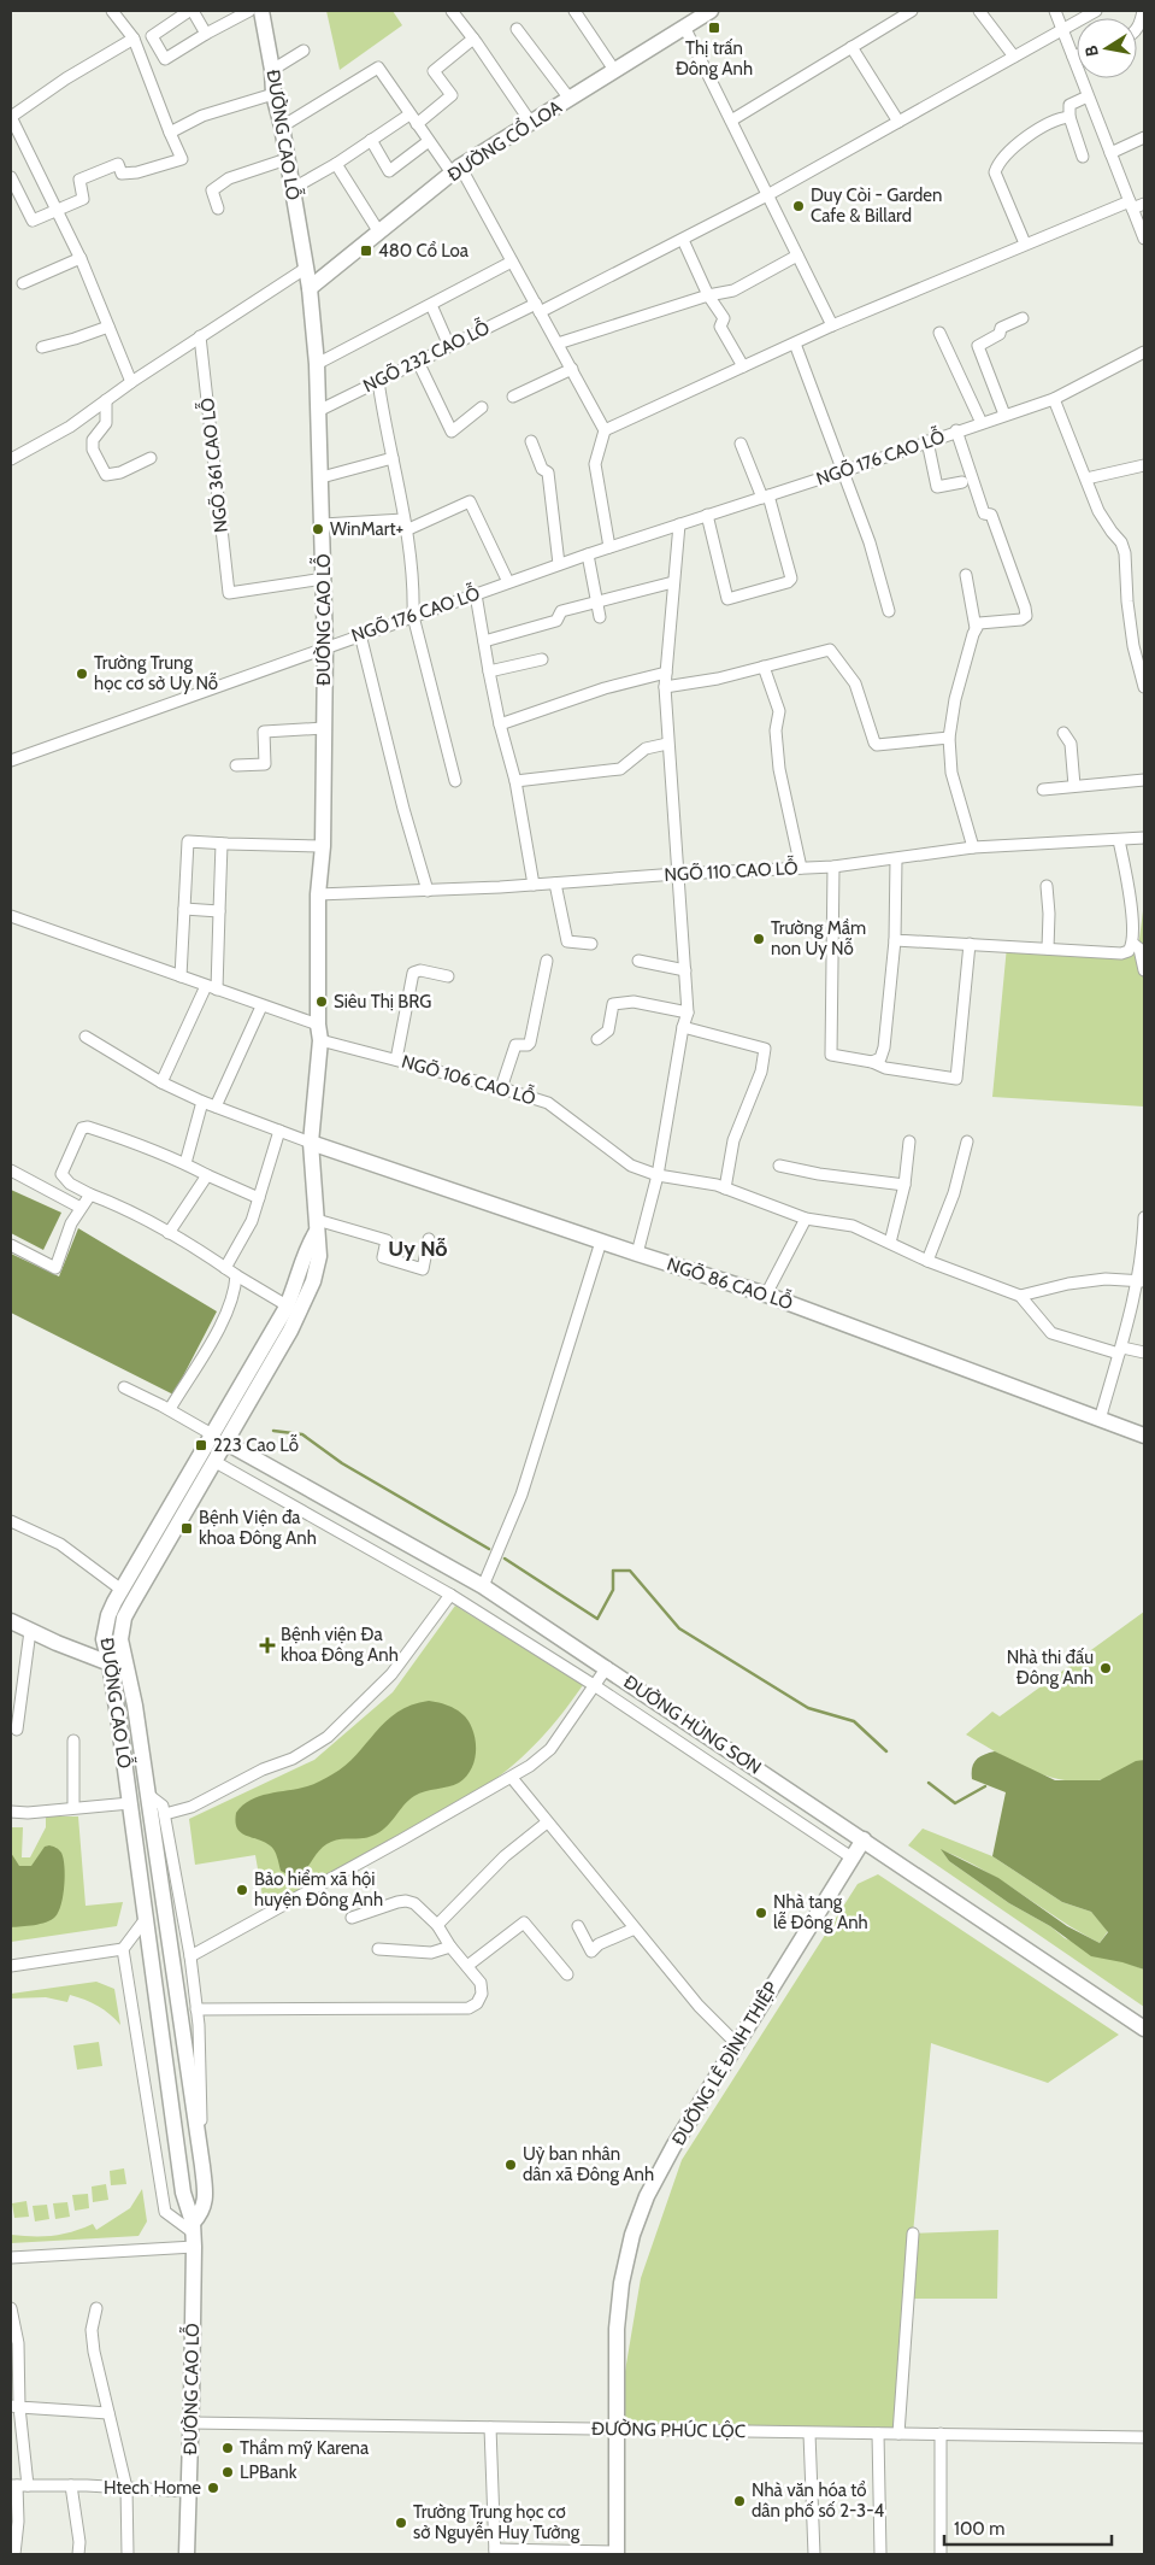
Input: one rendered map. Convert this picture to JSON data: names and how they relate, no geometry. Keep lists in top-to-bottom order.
{
  "streets": {
    "main road": [
      "ĐƯỜNG CAO LỖ",
      "ĐƯỜNG CỔ LOA",
      "NGÕ 86 CAO LỖ",
      "ĐƯỜNG HÙNG SƠN",
      "ĐƯỜNG LÊ ĐÌNH THIỆP"
    ],
    "street": [
      "NGÕ 232 CAO LỖ",
      "NGÕ 176 CAO LỖ",
      "NGÕ 361 CAO LỖ",
      "NGÕ 110 CAO LỖ",
      "NGÕ 106 CAO LỖ",
      "ĐƯỜNG PHÚC LỘC"
    ]
  },
  "crossings": [
    ["ĐƯỜNG CAO LỖ", "ĐƯỜNG CỔ LOA"],
    ["ĐƯỜNG CAO LỖ", "NGÕ 232 CAO LỖ"],
    ["ĐƯỜNG CAO LỖ", "NGÕ 176 CAO LỖ"],
    ["ĐƯỜNG CAO LỖ", "NGÕ 361 CAO LỖ"],
    ["ĐƯỜNG CAO LỖ", "NGÕ 110 CAO LỖ"],
    ["ĐƯỜNG CAO LỖ", "NGÕ 106 CAO LỖ"],
    ["ĐƯỜNG CAO LỖ", "NGÕ 86 CAO LỖ"],
    ["ĐƯỜNG CAO LỖ", "ĐƯỜNG HÙNG SƠN"],
    ["ĐƯỜNG CAO LỖ", "ĐƯỜNG PHÚC LỘC"],
    ["ĐƯỜNG HÙNG SƠN", "ĐƯỜNG LÊ ĐÌNH THIỆP"],
    ["ĐƯỜNG LÊ ĐÌNH THIỆP", "ĐƯỜNG PHÚC LỘC"]
  ],
  "districts": ["Uy Nỗ"],
  "places": {
    "transit": [
      "Thị trấn Đông Anh",
      "480 Cổ Loa",
      "223 Cao Lỗ",
      "Bệnh Viện đa khoa Đông Anh"
    ],
    "other": [
      "Duy Còi - Garden Cafe & Billard",
      "WinMart+",
      "Trường Trung học cơ sở Uy Nỗ",
      "Trường Mầm non Uy Nỗ",
      "Siêu Thị BRG",
      "Nhà thi đấu Đông Anh",
      "Bảo hiểm xã hội huyện Đông Anh",
      "Nhà tang lễ Đông Anh",
      "Uỷ ban nhân dân xã Đông Anh",
      "Thẩm mỹ Karena",
      "LPBank",
      "Htech Home",
      "Nhà văn hóa tổ dân phố số 2-3-4",
      "Trường Trung học cơ sở Nguyễn Huy Tưởng"
    ],
    "health": ["Bệnh viện Đa khoa Đông Anh"]
  },
  "scale_bar": "100 m",
  "north": "left"
}
